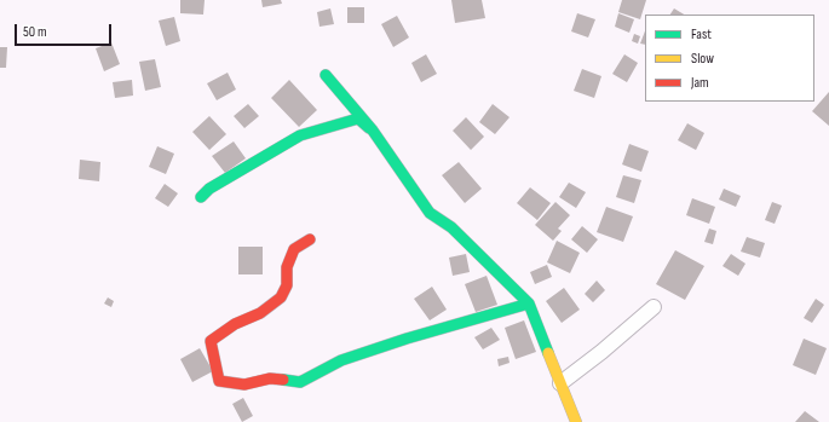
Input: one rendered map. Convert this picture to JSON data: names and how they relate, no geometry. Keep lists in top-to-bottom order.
{
  "legend": ["Fast", "Slow", "Jam"],
  "scale_bar": "50 m"
}
